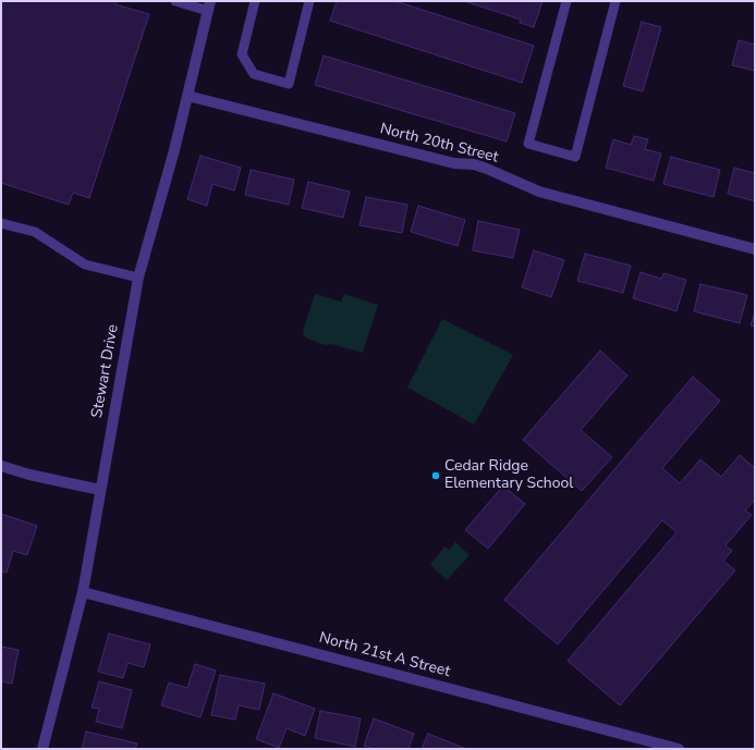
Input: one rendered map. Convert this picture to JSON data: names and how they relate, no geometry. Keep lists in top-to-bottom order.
{
  "streets": {
    "street": ["North 20th Street", "Stewart Drive", "North 21st A Street"]
  },
  "crossings": [
    ["North 20th Street", "Stewart Drive"],
    ["Stewart Drive", "North 21st A Street"]
  ],
  "places": ["Cedar Ridge Elementary School"]
}
